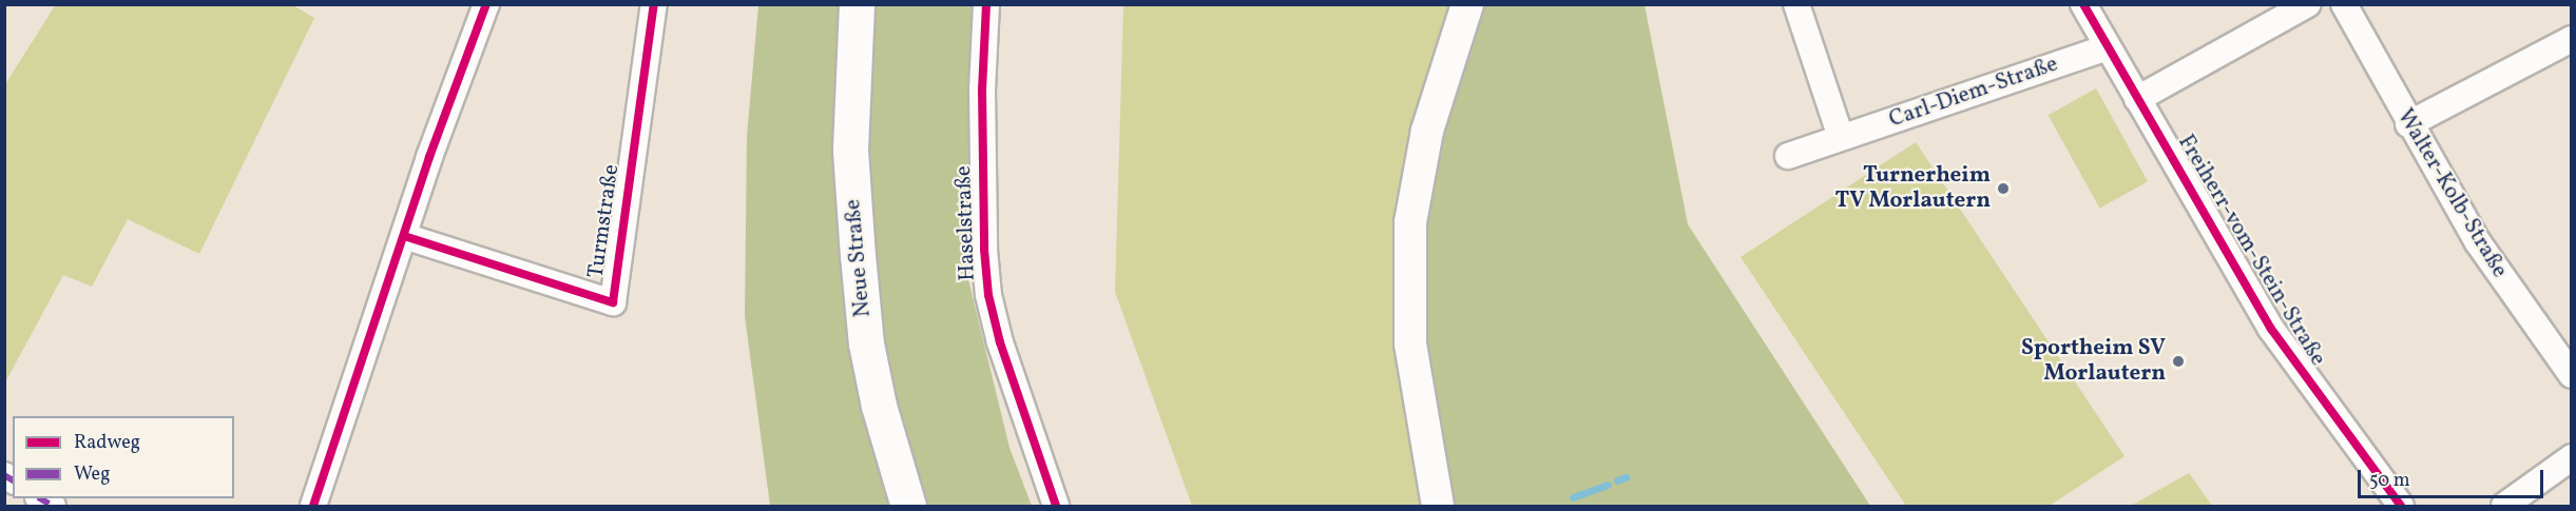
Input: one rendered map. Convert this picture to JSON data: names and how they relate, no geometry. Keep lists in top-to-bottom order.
{
  "streets": {
    "main road": ["Neue Straße"],
    "street": [
      "Carl-Diem-Straße",
      "Walter-Kolb-Straße",
      "Turmstraße",
      "Haselstraße",
      "Freiherr-vom-Stein-Straße"
    ]
  },
  "crossings": [
    ["Carl-Diem-Straße", "Freiherr-vom-Stein-Straße"]
  ],
  "places": ["Turnerheim TV Morlautern", "Sportheim SV Morlautern"],
  "legend": ["Radweg", "Weg"],
  "scale_bar": "50 m"
}
